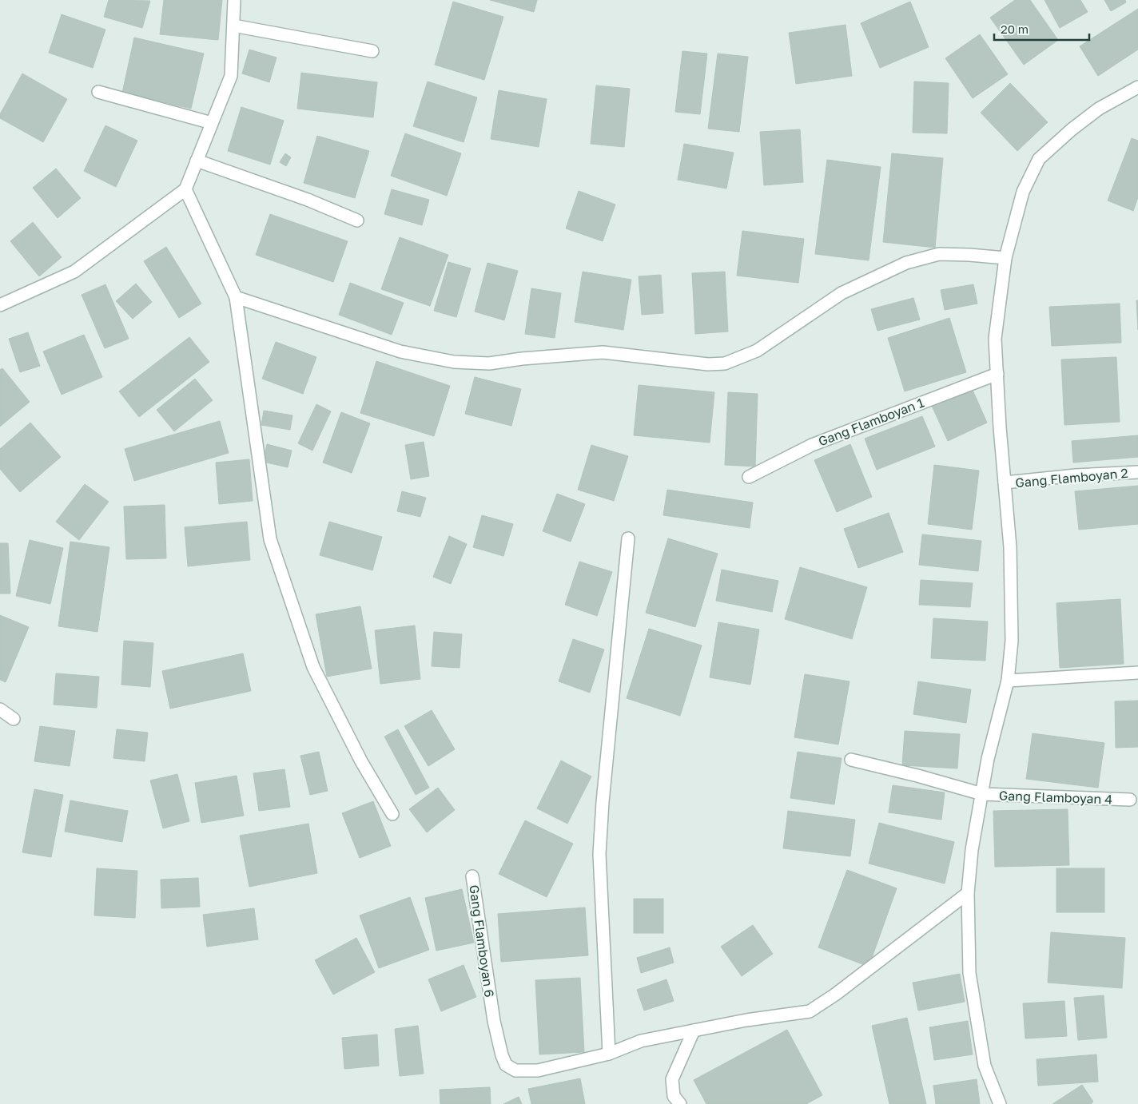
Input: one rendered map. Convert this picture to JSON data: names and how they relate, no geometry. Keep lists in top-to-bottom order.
{
  "streets": {
    "street": [
      "Gang Flamboyan 1",
      "Gang Flamboyan 2",
      "Gang Flamboyan 4",
      "Gang Flamboyan 6"
    ]
  },
  "scale_bar": "20 m"
}
